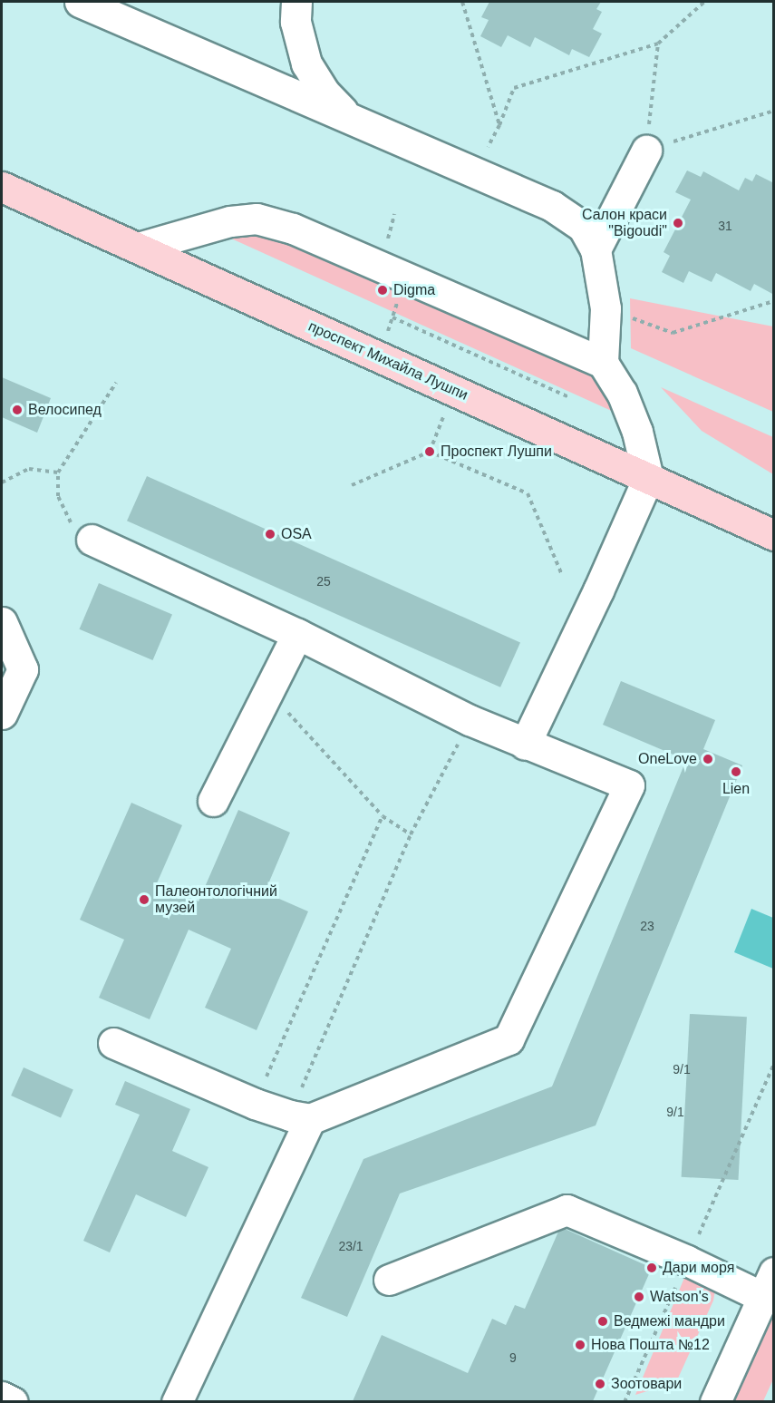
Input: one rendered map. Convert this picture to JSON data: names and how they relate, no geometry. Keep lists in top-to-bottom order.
{
  "streets": {
    "main road": ["проспект Михайла Лушпи"]
  },
  "places": [
    "Салон краси \"Bigoudi\"",
    "Digma",
    "Велосипед",
    "Проспект Лушпи",
    "OSA",
    "OneLove",
    "Lien",
    "Палеонтологічний музей",
    "Дари моря",
    "Watson's",
    "Ведмежі мандри",
    "Нова Пошта №12",
    "Зоотовари"
  ],
  "house_numbers": [
    "31",
    "25",
    "23",
    "9/1",
    "9/1",
    "23/1",
    "9"
  ]
}
